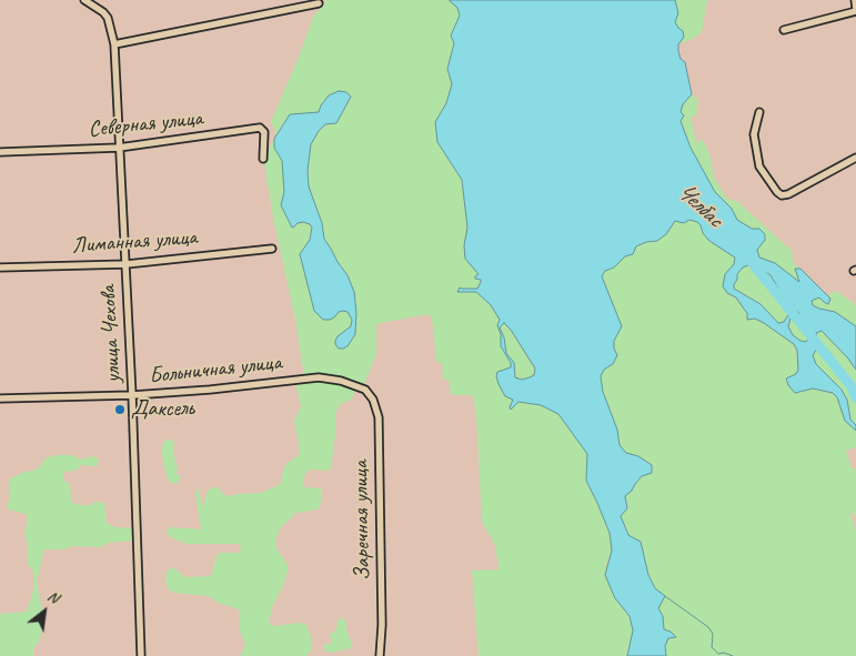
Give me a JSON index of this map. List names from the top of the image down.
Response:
{
  "streets": {
    "street": [
      "Северная улица",
      "Лиманная улица",
      "улица Чехова",
      "Больничная улица",
      "Заречная улица"
    ]
  },
  "crossings": [
    ["Северная улица", "улица Чехова"],
    ["Лиманная улица", "улица Чехова"],
    ["улица Чехова", "Больничная улица"],
    ["Больничная улица", "Заречная улица"]
  ],
  "water": ["Челбас"],
  "places": ["Даксель"],
  "north": "top right"
}
